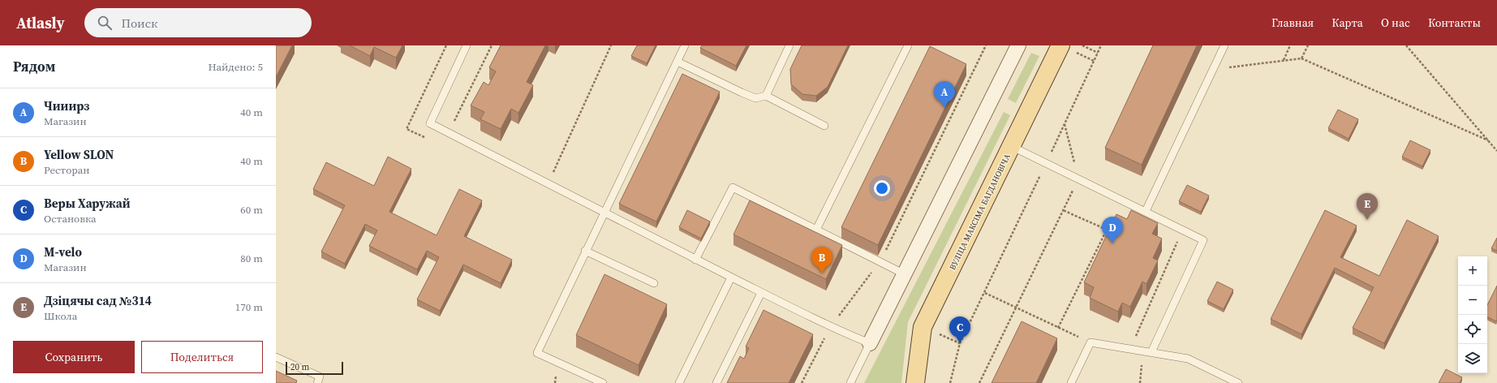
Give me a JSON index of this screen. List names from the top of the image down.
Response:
{
  "streets": {
    "main road": ["ВУЛІЦА МАКСІМА БАГДАНОВІЧА"]
  },
  "scale_bar": "20 m",
  "page": {
    "header": "Atlasly",
    "search": "Поиск",
    "nav": [
      "Главная",
      "Карта",
      "О нас",
      "Контакты"
    ],
    "heading": ["Рядом", "Найдено: 5"],
    "pins": [
      "A",
      "E",
      "D",
      "B",
      "C"
    ],
    "list": [
      {
        "mark": "A",
        "name": "Чииирз",
        "note": "Магазин",
        "value": "40 m"
      },
      {
        "mark": "B",
        "name": "Yellow SLON",
        "note": "Ресторан",
        "value": "40 m"
      },
      {
        "mark": "C",
        "name": "Веры Харужай",
        "note": "Остановка",
        "value": "60 m"
      },
      {
        "mark": "D",
        "name": "M-velo",
        "note": "Магазин",
        "value": "80 m"
      },
      {
        "mark": "E",
        "name": "Дзіцячы сад №314",
        "note": "Школа",
        "value": "170 m"
      }
    ],
    "map_buttons": ["+", "−"],
    "buttons": ["Сохранить", "Поделиться"],
    "scale": "20 m"
  }
}
